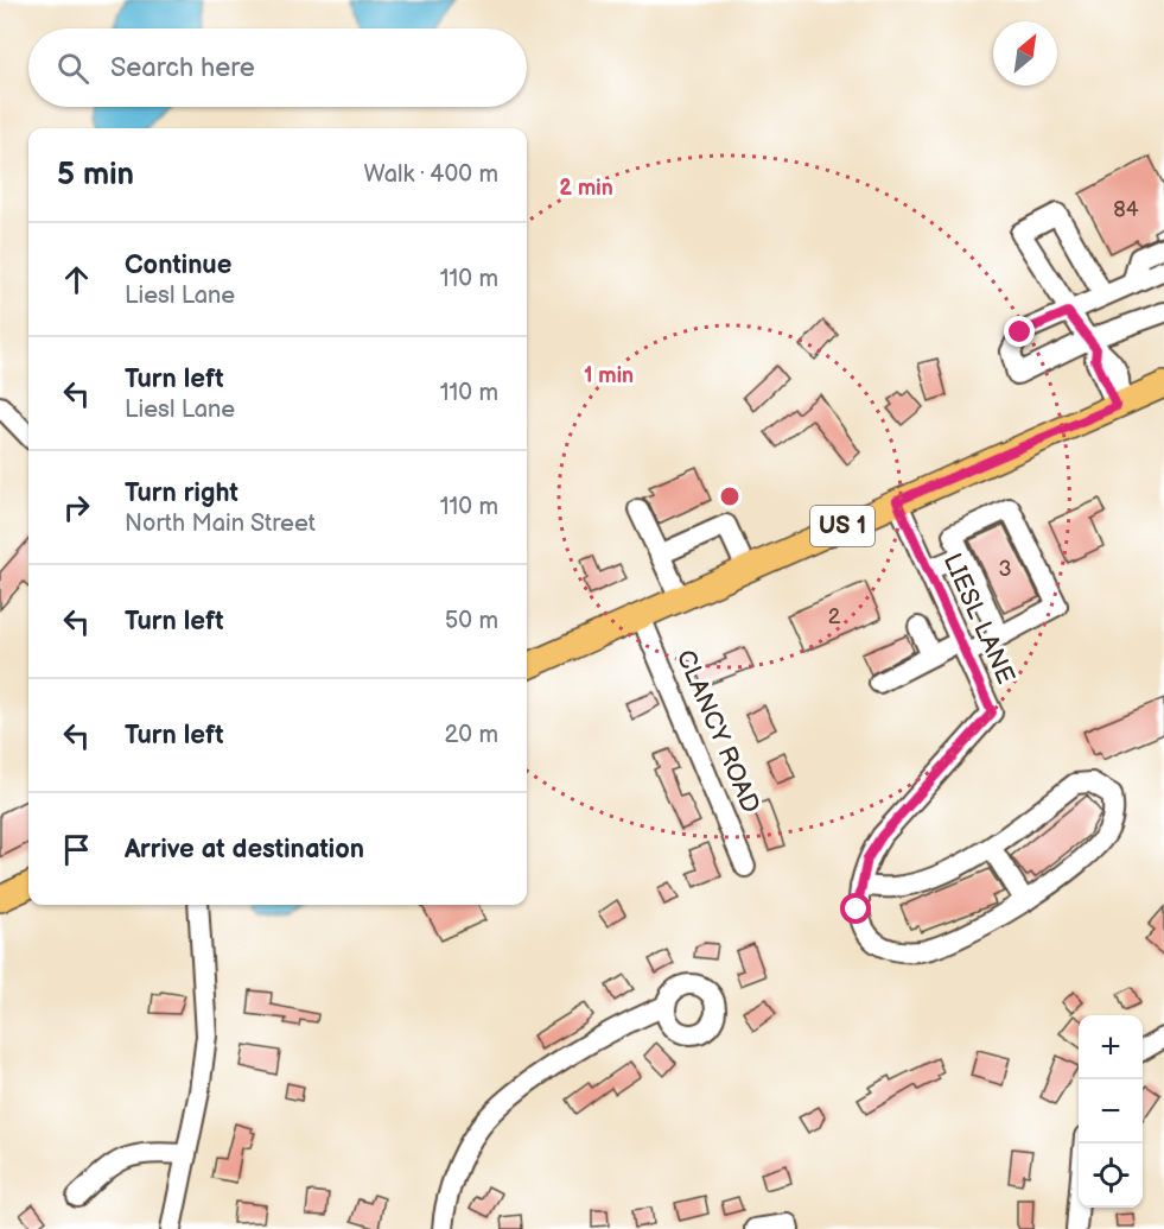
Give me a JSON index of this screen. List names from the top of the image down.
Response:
{
  "streets": {
    "main road": ["US 1"],
    "street": ["LIESL LANE", "CLANCY ROAD"]
  },
  "crossings": [
    ["US 1", "LIESL LANE"],
    ["US 1", "CLANCY ROAD"]
  ],
  "house_numbers": ["84", "3", "2"],
  "north": "top right",
  "page": {
    "search": "Search here",
    "heading": ["5 min", "Walk · 400 m"],
    "list": [
      ["Continue", "Liesl Lane", "110 m"],
      ["Turn left", "Liesl Lane", "110 m"],
      ["Turn right", "North Main Street", "110 m"],
      ["Turn left", "50 m"],
      ["Turn left", "20 m"],
      "Arrive at destination"
    ],
    "map_buttons": ["+", "−"]
  },
  "rings": ["2 min", "1 min"]
}
